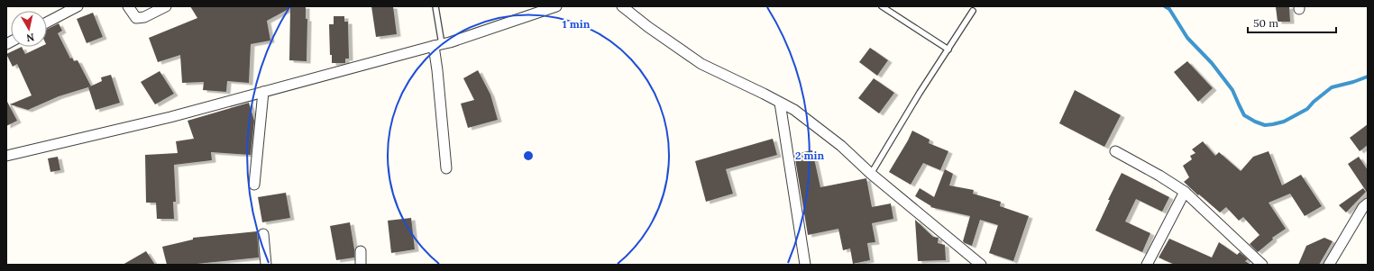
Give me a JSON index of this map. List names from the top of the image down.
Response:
{
  "scale_bar": "50 m",
  "north": "bottom",
  "rings": ["1 min", "2 min"]
}
